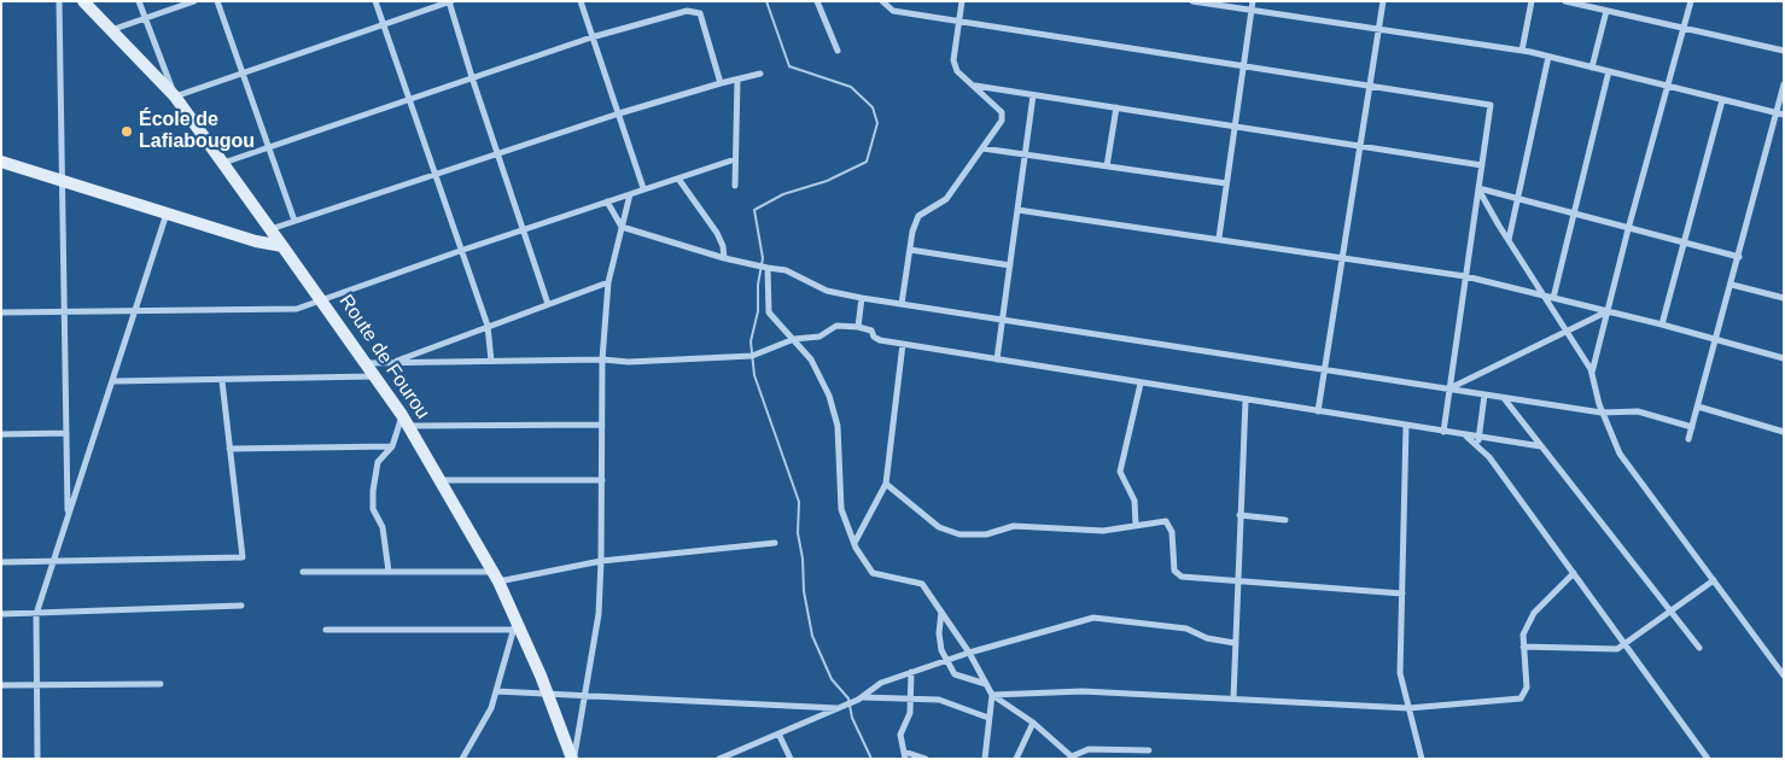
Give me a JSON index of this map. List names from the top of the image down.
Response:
{
  "streets": {
    "main road": ["Route de Fourou"]
  },
  "places": ["École de Lafiabougou"]
}
